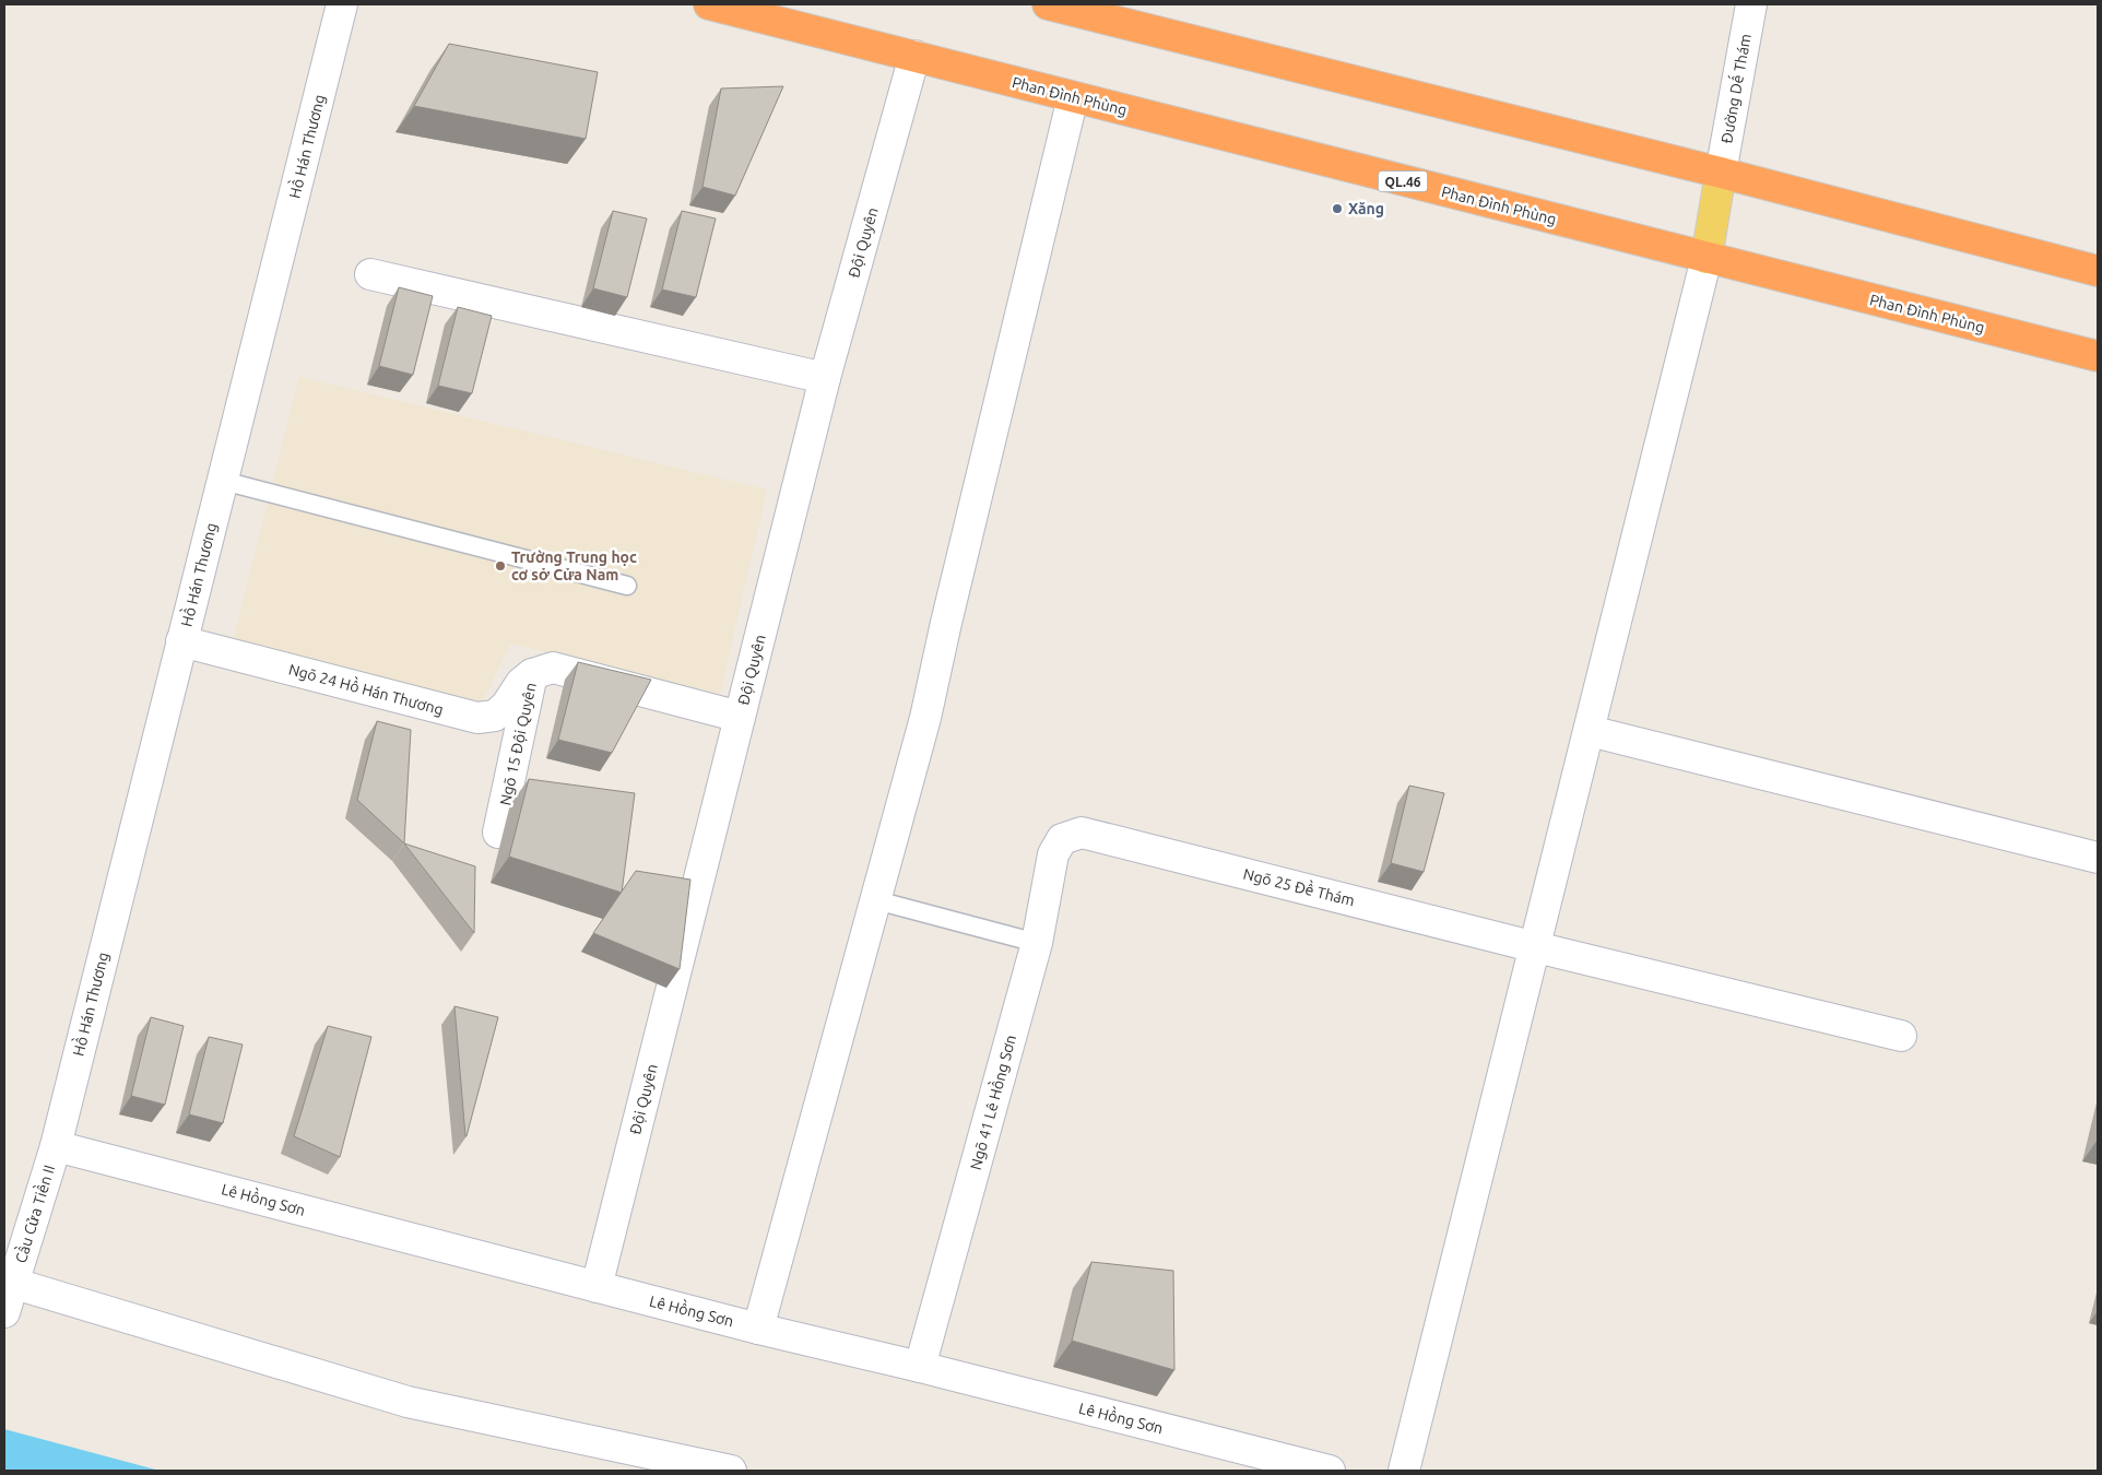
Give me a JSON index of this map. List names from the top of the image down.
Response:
{
  "streets": {
    "highway": ["Phan Đình Phùng", "QL.46"],
    "street": [
      "Đường Dế Thám",
      "Hồ Hán Thương",
      "Đội Quyên",
      "Ngõ 24 Hồ Hán Thương",
      "Ngõ 15 Đội Quyên",
      "Ngõ 25 Đề Thám",
      "Ngõ 41 Lê Hồng Sơn",
      "Lê Hồng Sơn",
      "Cầu Cửa Tiền II"
    ]
  },
  "crossings": [
    ["Phan Đình Phùng", "Đội Quyên"],
    ["Hồ Hán Thương", "Ngõ 24 Hồ Hán Thương"],
    ["Hồ Hán Thương", "Lê Hồng Sơn"],
    ["Hồ Hán Thương", "Cầu Cửa Tiền II"],
    ["Đội Quyên", "Ngõ 15 Đội Quyên"],
    ["Đội Quyên", "Lê Hồng Sơn"],
    ["Ngõ 24 Hồ Hán Thương", "Ngõ 15 Đội Quyên"],
    ["Ngõ 25 Đề Thám", "Ngõ 41 Lê Hồng Sơn"],
    ["Ngõ 41 Lê Hồng Sơn", "Lê Hồng Sơn"],
    ["Lê Hồng Sơn", "Cầu Cửa Tiền II"]
  ],
  "places": ["Xăng", "Trường Trung học cơ sở Cửa Nam"]
}
